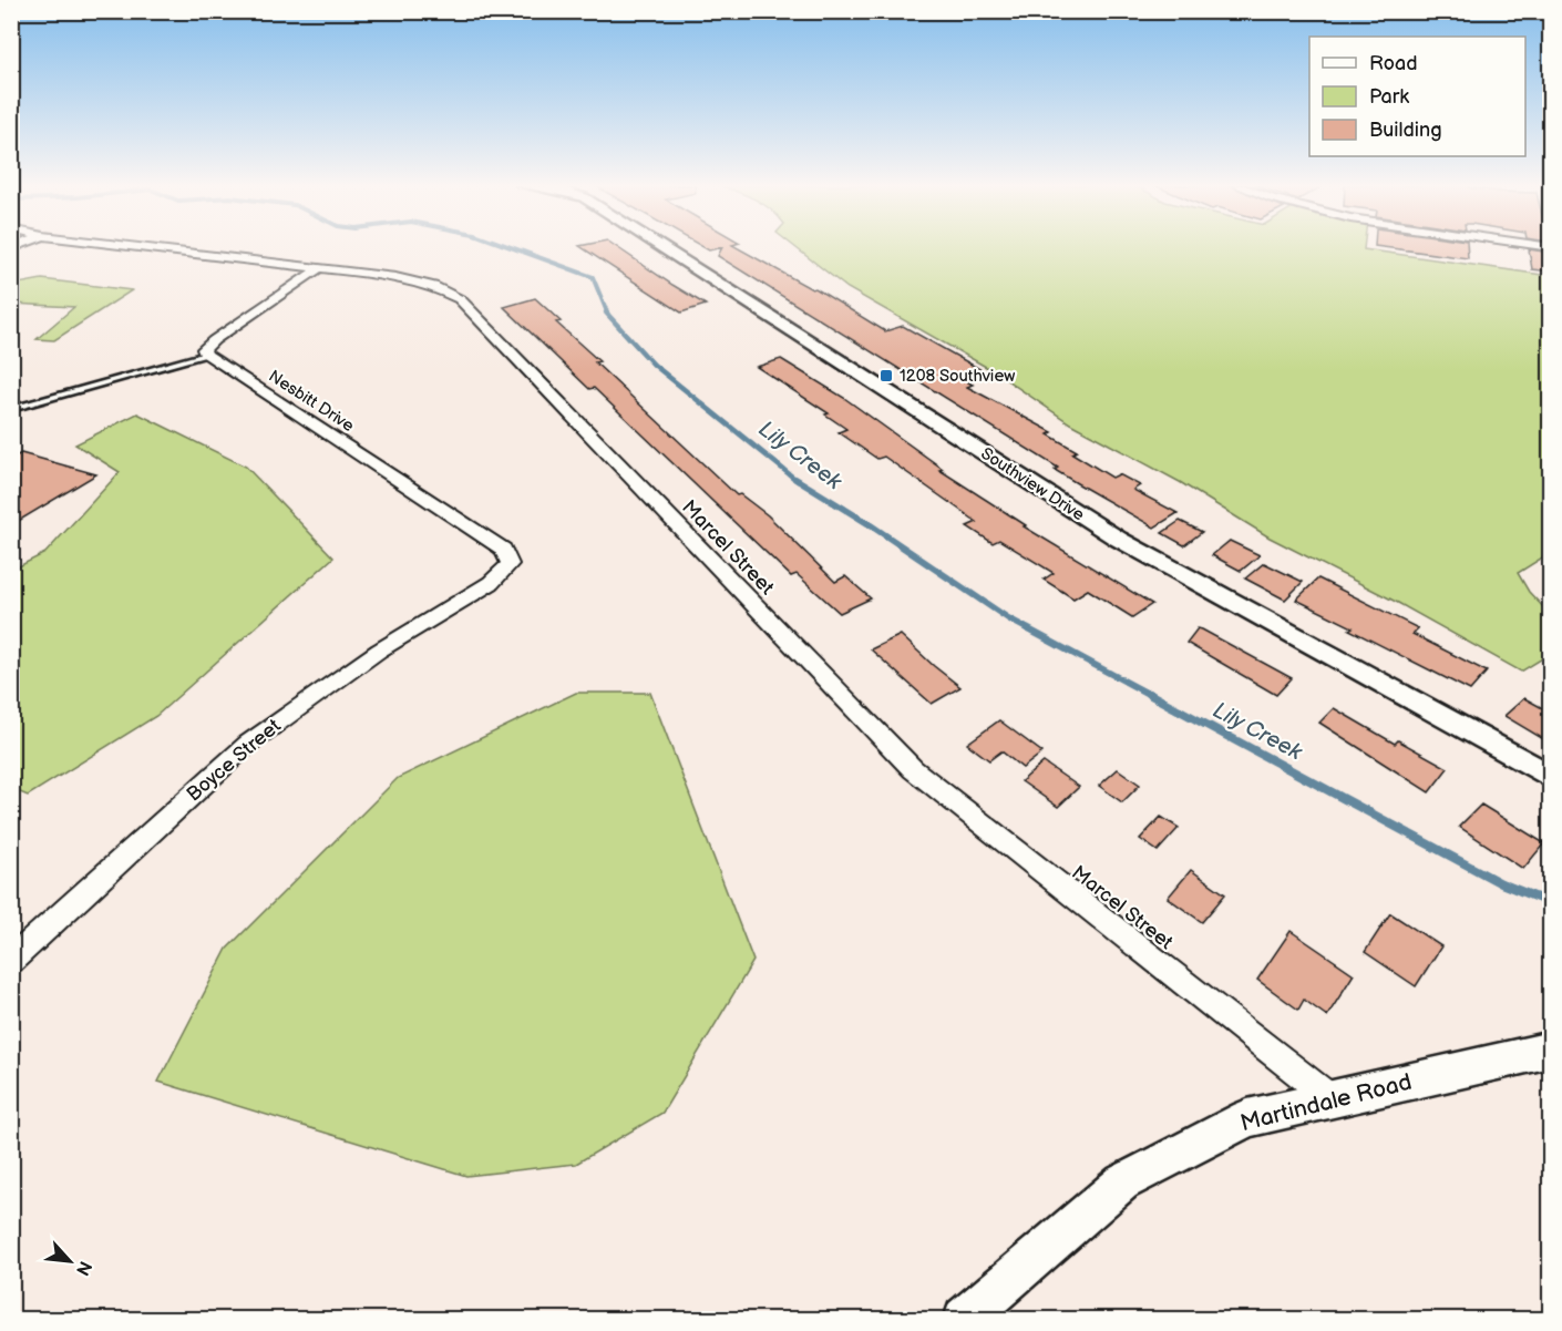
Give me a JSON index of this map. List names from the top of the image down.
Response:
{
  "streets": {
    "street": [
      "Nesbitt Drive",
      "Southview Drive",
      "Marcel Street",
      "Boyce Street",
      "Martindale Road"
    ]
  },
  "crossings": [
    ["Nesbitt Drive", "Boyce Street"],
    ["Marcel Street", "Martindale Road"]
  ],
  "water": ["Lily Creek"],
  "places": {
    "transit": ["1208 Southview"]
  },
  "legend": ["Road", "Park", "Building"],
  "north": "bottom right"
}
